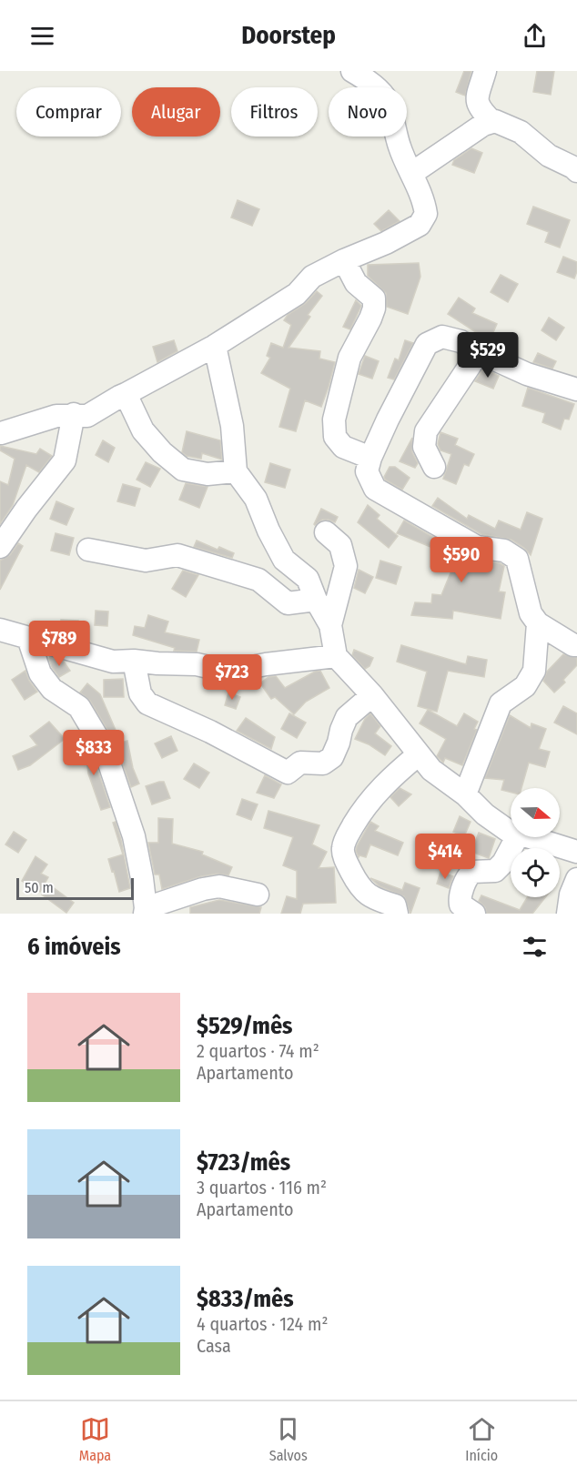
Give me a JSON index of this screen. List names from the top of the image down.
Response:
{
  "scale_bar": "50 m",
  "north": "right",
  "page": {
    "header": "Doorstep",
    "chip": [
      "Comprar",
      "Alugar",
      "Filtros",
      "Novo"
    ],
    "price": [
      "$529",
      "$590",
      "$789",
      "$723",
      "$833",
      "$414"
    ],
    "scale": "50 m",
    "heading": "6 imóveis",
    "list": [
      {
        "name": "$529/mês",
        "note": "2 quartos · 74 m² · Apartamento"
      },
      {
        "name": "$723/mês",
        "note": "3 quartos · 116 m² · Apartamento"
      },
      {
        "name": "$833/mês",
        "note": "4 quartos · 124 m² · Casa"
      }
    ],
    "tabs": ["Mapa", "Salvos", "Início"]
  }
}
